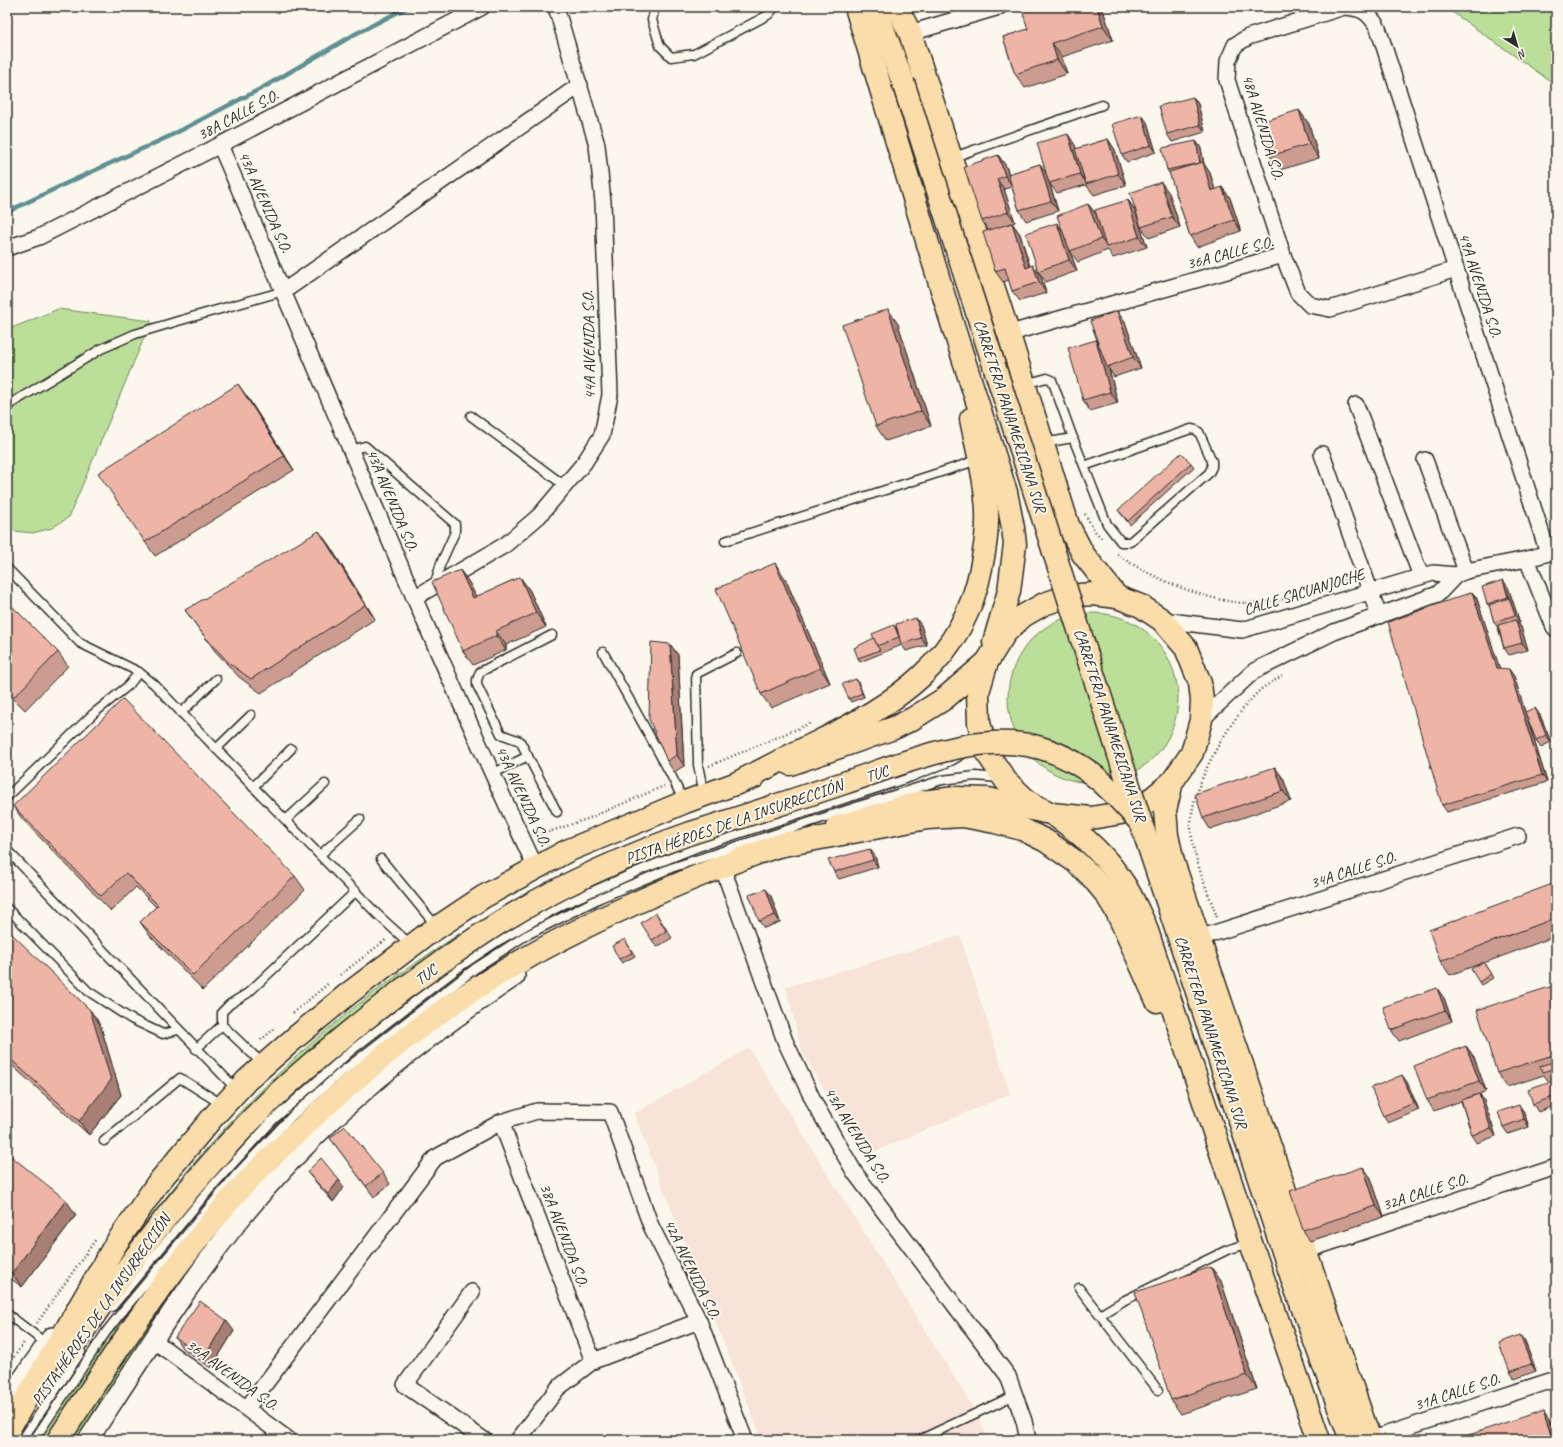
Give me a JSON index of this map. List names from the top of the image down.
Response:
{
  "streets": {
    "main road": ["CARRETERA PANAMERICANA SUR", "PISTA HÉROES DE LA INSURRECCIÓN"],
    "street": [
      "38A CALLE S.O.",
      "48A AVENIDA S.O.",
      "43A AVENIDA S.O.",
      "36A CALLE S.O.",
      "49A AVENIDA S.O.",
      "44A AVENIDA S.O.",
      "CALLE SACUANJOCHE",
      "34A CALLE S.O.",
      "32A CALLE S.O.",
      "38A AVENIDA S.O.",
      "42A AVENIDA S.O.",
      "36A AVENIDA S.O.",
      "31A CALLE S.O."
    ],
    "lane": ["TUC"]
  },
  "crossings": [
    ["38A CALLE S.O.", "43A AVENIDA S.O."],
    ["48A AVENIDA S.O.", "36A CALLE S.O."],
    ["48A AVENIDA S.O.", "49A AVENIDA S.O."],
    ["43A AVENIDA S.O.", "44A AVENIDA S.O."],
    ["43A AVENIDA S.O.", "PISTA HÉROES DE LA INSURRECCIÓN"],
    ["36A CALLE S.O.", "49A AVENIDA S.O."],
    ["36A CALLE S.O.", "CARRETERA PANAMERICANA SUR"],
    ["49A AVENIDA S.O.", "CALLE SACUANJOCHE"],
    ["CARRETERA PANAMERICANA SUR", "TUC"],
    ["CARRETERA PANAMERICANA SUR", "PISTA HÉROES DE LA INSURRECCIÓN"],
    ["CARRETERA PANAMERICANA SUR", "34A CALLE S.O."],
    ["CARRETERA PANAMERICANA SUR", "32A CALLE S.O."],
    ["CARRETERA PANAMERICANA SUR", "31A CALLE S.O."],
    ["38A AVENIDA S.O.", "42A AVENIDA S.O."]
  ],
  "north": "bottom right"
}
